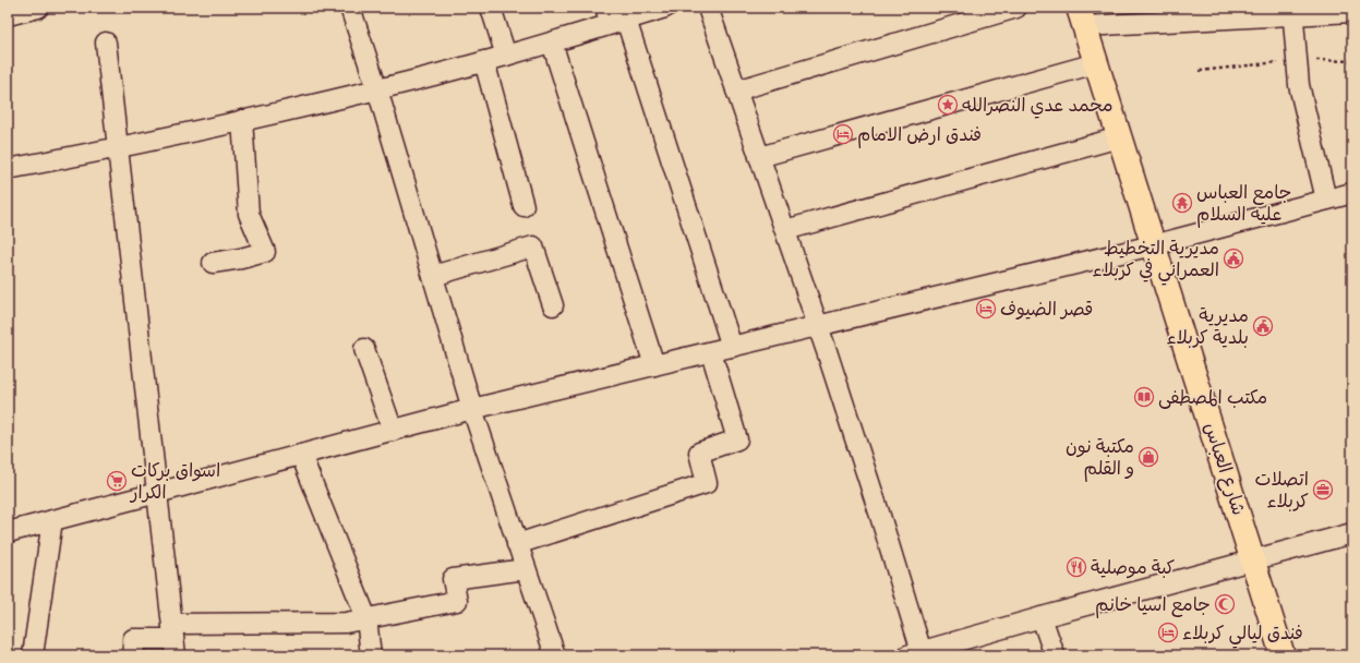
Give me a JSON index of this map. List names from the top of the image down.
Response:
{
  "streets": {
    "main road": ["شارع العباس"]
  },
  "places": {
    "place": ["محمد عدي النصرالله"],
    "hotel": ["فندق ارض الامام", "قصر الضيوف", "فندق ليالي كربلاء"],
    "temple": ["جامع العباس عليه السلام"],
    "public building": ["مديرية التخطيط العمراني في كربلاء", "مديرية بلدية كربلاء"],
    "library": ["مكتب المصطفى"],
    "shop": ["مكتبة نون و القلم"],
    "supermarket": ["اسواق بركات الكرار"],
    "office": ["اتصلات كربلاء"],
    "restaurant": ["كبة موصلية"],
    "mosque": ["جامع اسيا خانم"]
  }
}
